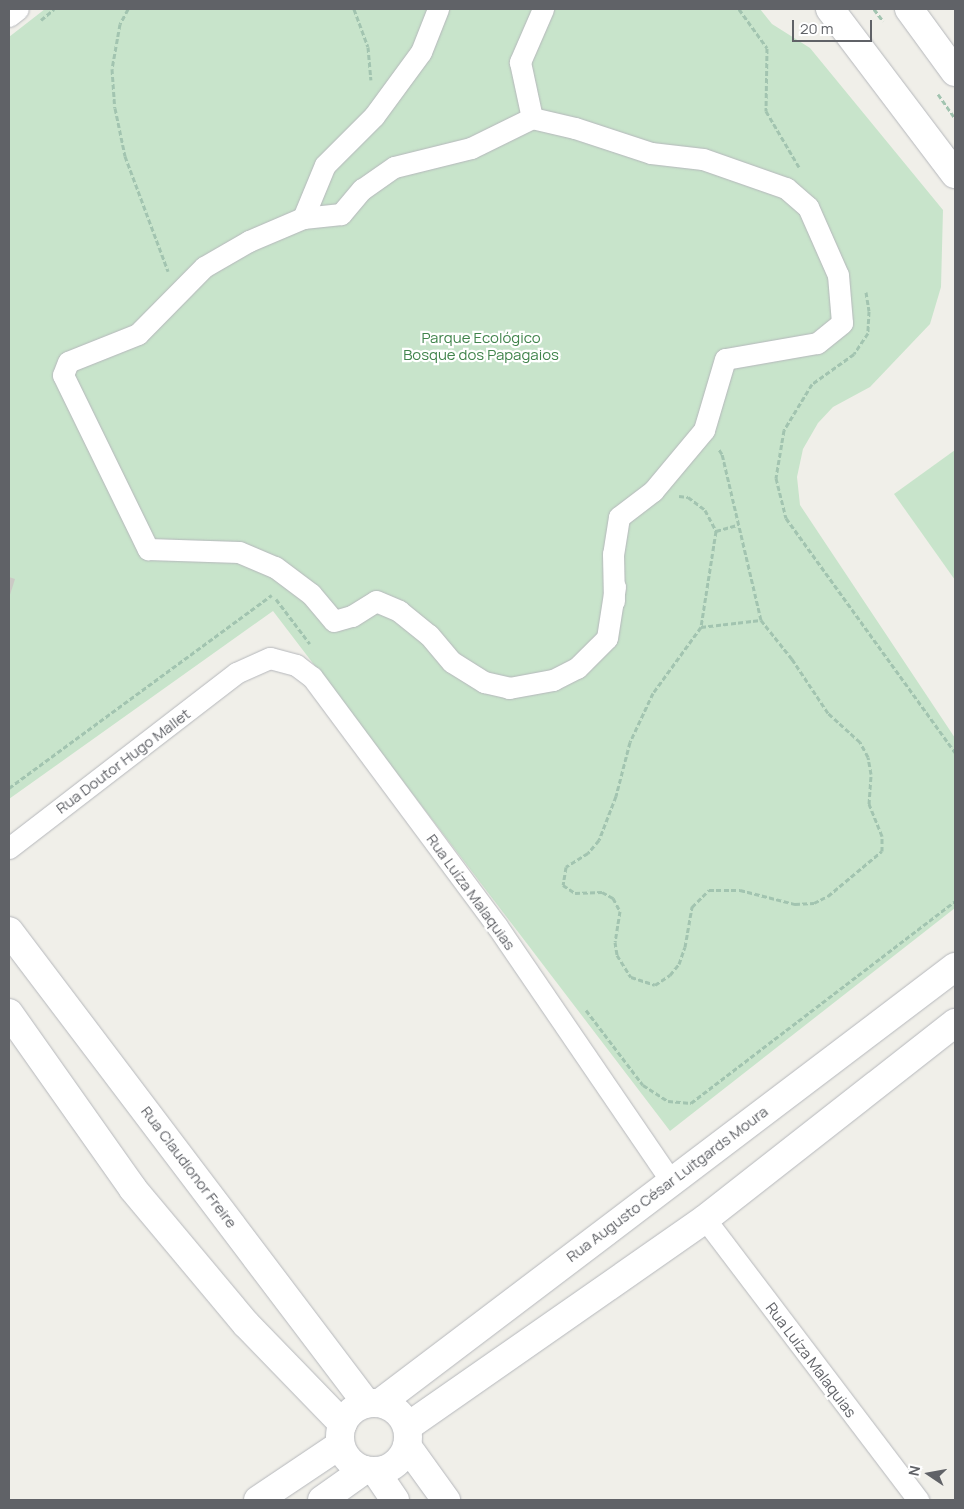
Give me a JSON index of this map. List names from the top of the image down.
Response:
{
  "streets": {
    "street": [
      "Rua Doutor Hugo Mallet",
      "Rua Luíza Malaquias",
      "Rua Claudionor Freire",
      "Rua Augusto César Luitgards Moura"
    ]
  },
  "crossings": [
    ["Rua Doutor Hugo Mallet", "Rua Luíza Malaquias"],
    ["Rua Luíza Malaquias", "Rua Augusto César Luitgards Moura"],
    ["Rua Claudionor Freire", "Rua Augusto César Luitgards Moura"]
  ],
  "parks": ["Parque Ecológico Bosque dos Papagaios"],
  "scale_bar": "20 m",
  "north": "left"
}
